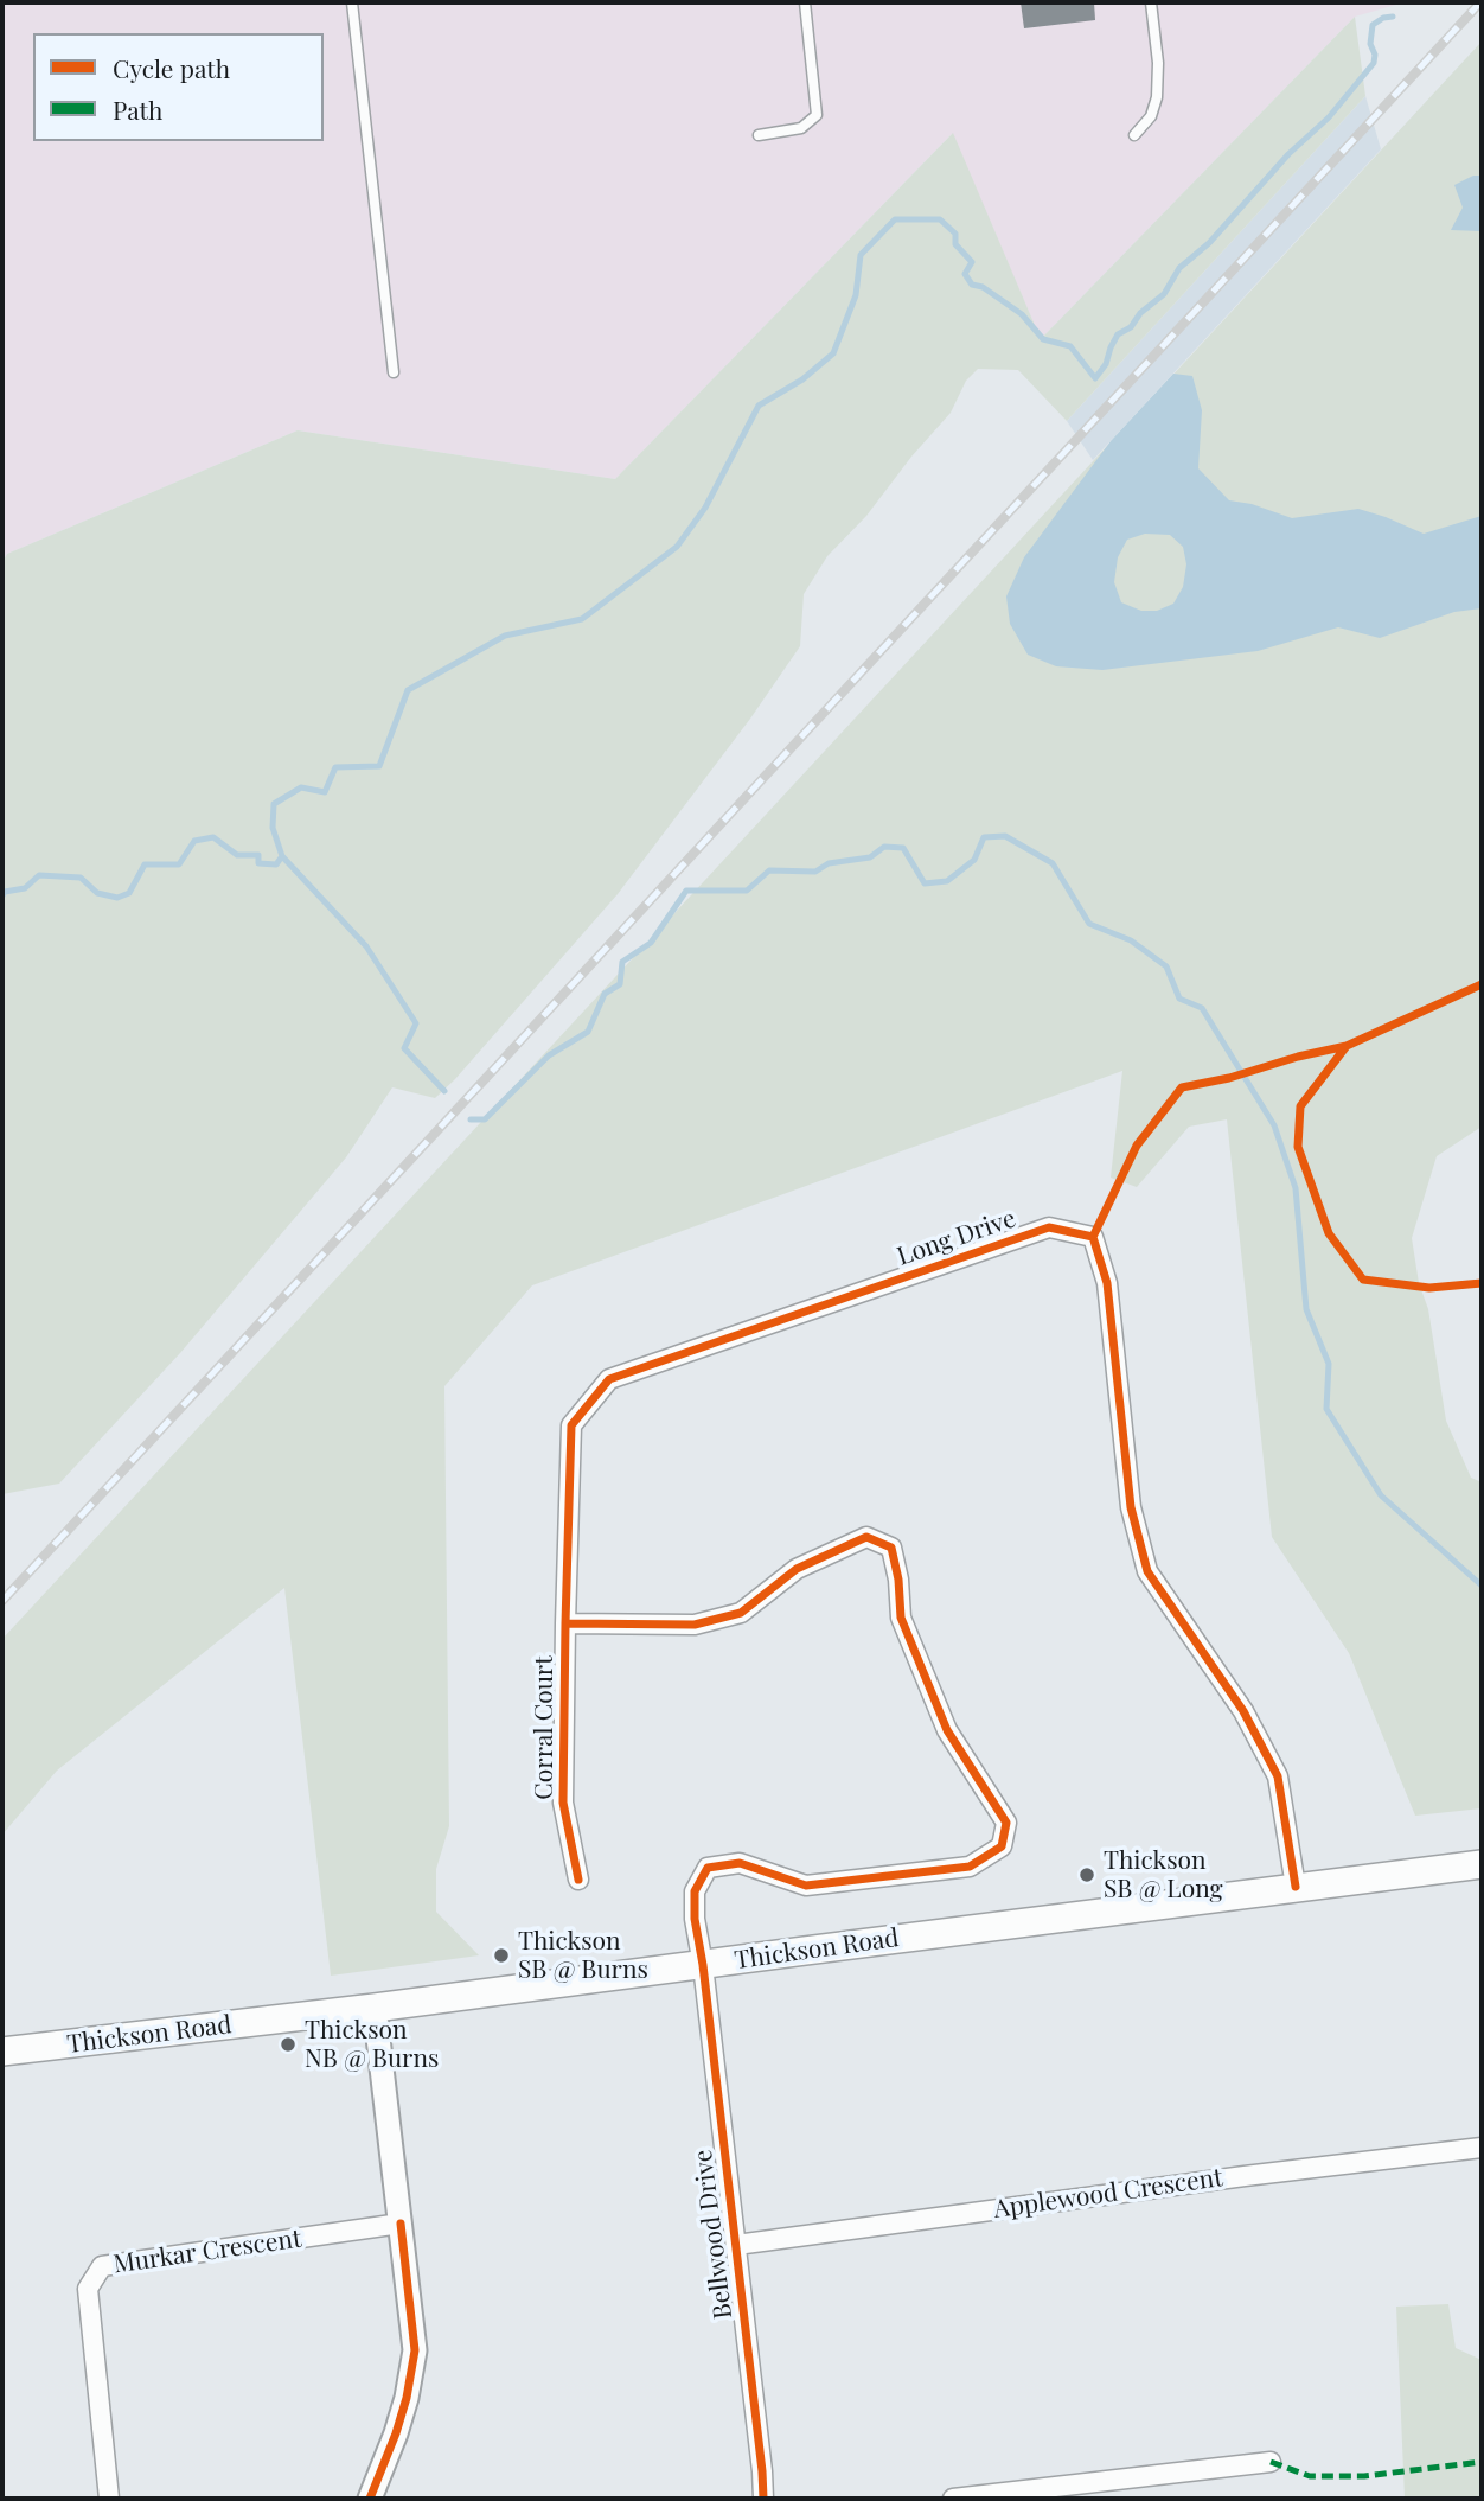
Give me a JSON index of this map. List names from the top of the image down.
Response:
{
  "streets": {
    "main road": ["Thickson Road"],
    "street": [
      "Long Drive",
      "Corral Court",
      "Applewood Crescent",
      "Bellwood Drive",
      "Murkar Crescent"
    ]
  },
  "crossings": [
    ["Long Drive", "Corral Court"],
    ["Long Drive", "Thickson Road"],
    ["Long Drive", "Bellwood Drive"],
    ["Corral Court", "Bellwood Drive"],
    ["Thickson Road", "Bellwood Drive"],
    ["Applewood Crescent", "Bellwood Drive"]
  ],
  "places": ["Thickson SB @ Long", "Thickson SB @ Burns", "Thickson NB @ Burns"],
  "legend": ["Cycle path", "Path"]
}
